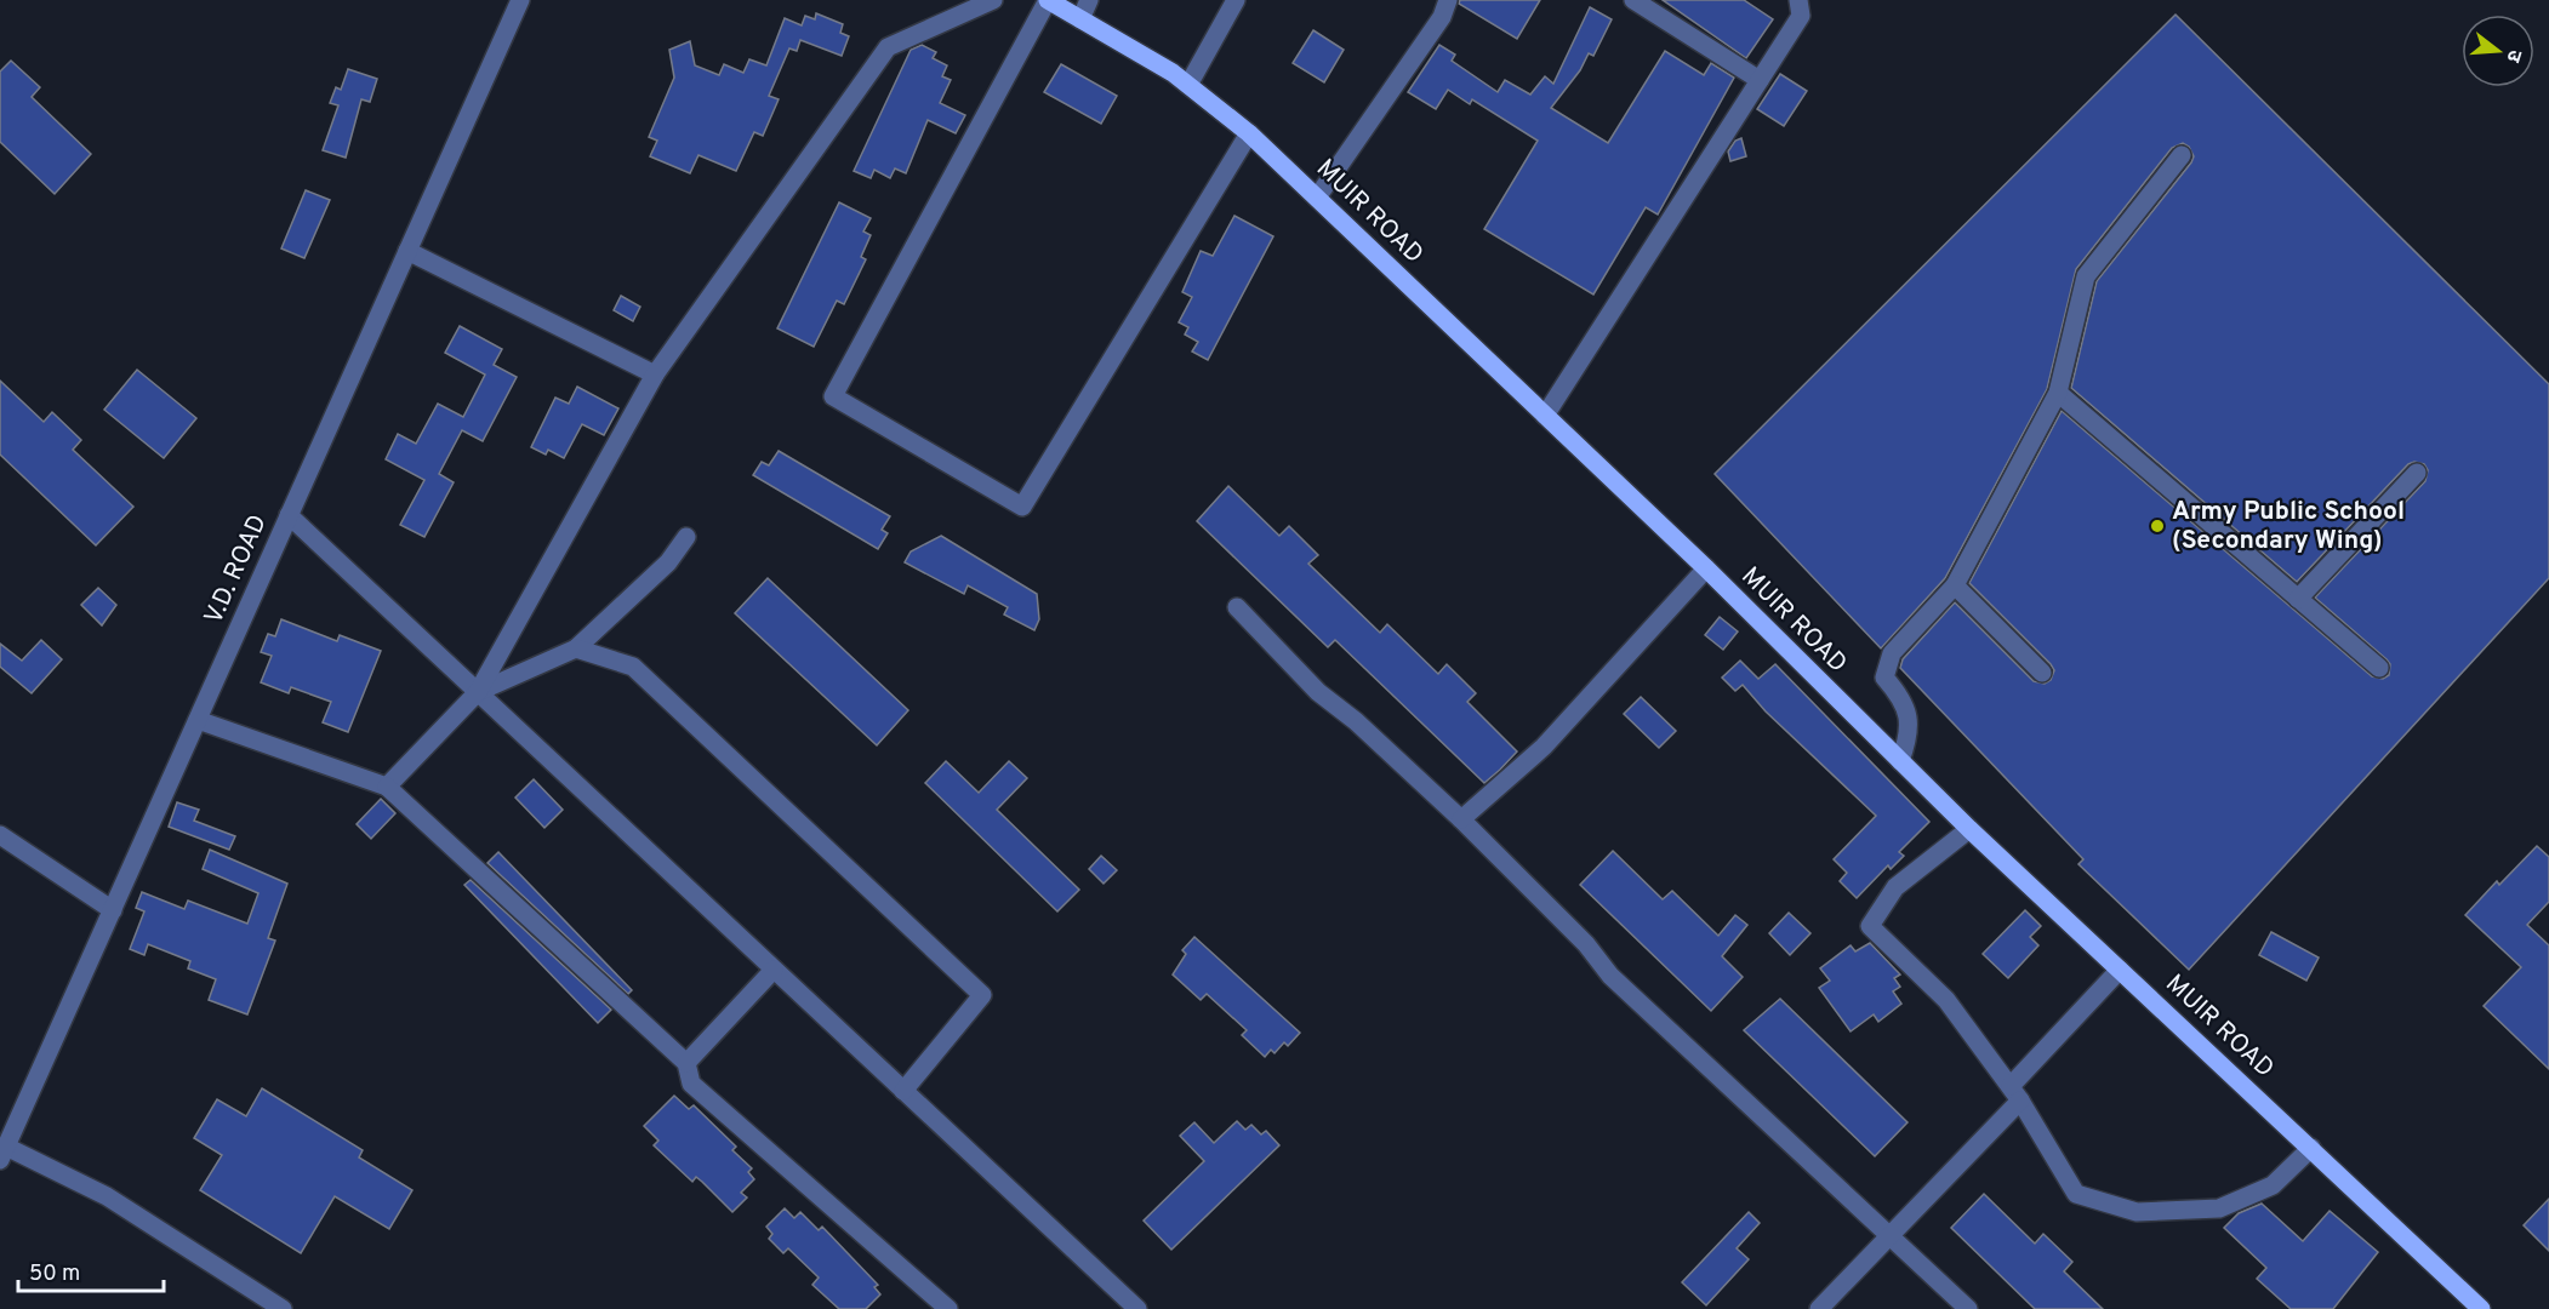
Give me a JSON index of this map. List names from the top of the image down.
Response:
{
  "streets": {
    "main road": ["MUIR ROAD"],
    "street": ["V.D. ROAD"]
  },
  "places": ["Army Public School (Secondary Wing)"],
  "scale_bar": "50 m",
  "north": "right"
}
